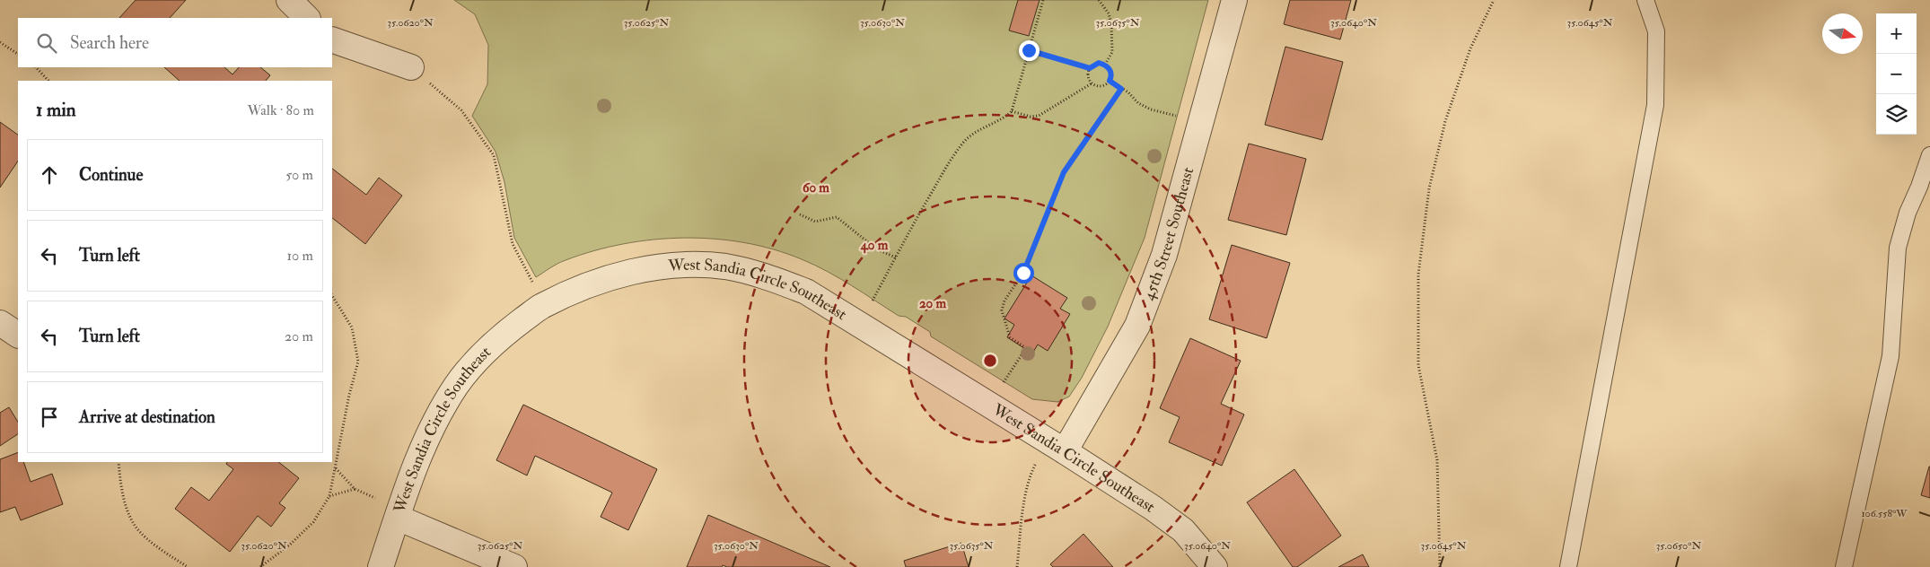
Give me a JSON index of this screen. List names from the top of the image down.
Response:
{
  "streets": {
    "street": ["45th Street Southeast", "West Sandia Circle Southeast"]
  },
  "crossings": [
    ["45th Street Southeast", "West Sandia Circle Southeast"]
  ],
  "north": "right",
  "page": {
    "map_buttons": ["+", "−"],
    "search": "Search here",
    "heading": ["1 min", "Walk · 80 m"],
    "list": [
      ["Continue", "50 m"],
      ["Turn left", "10 m"],
      ["Turn left", "20 m"],
      "Arrive at destination"
    ]
  },
  "coordinates": [
    "35.0620°N",
    "35.0625°N",
    "35.0630°N",
    "35.0635°N",
    "35.0640°N",
    "35.0645°N",
    "106.558°W",
    "35.0650°N"
  ],
  "rings": ["60 m", "40 m", "20 m"]
}
